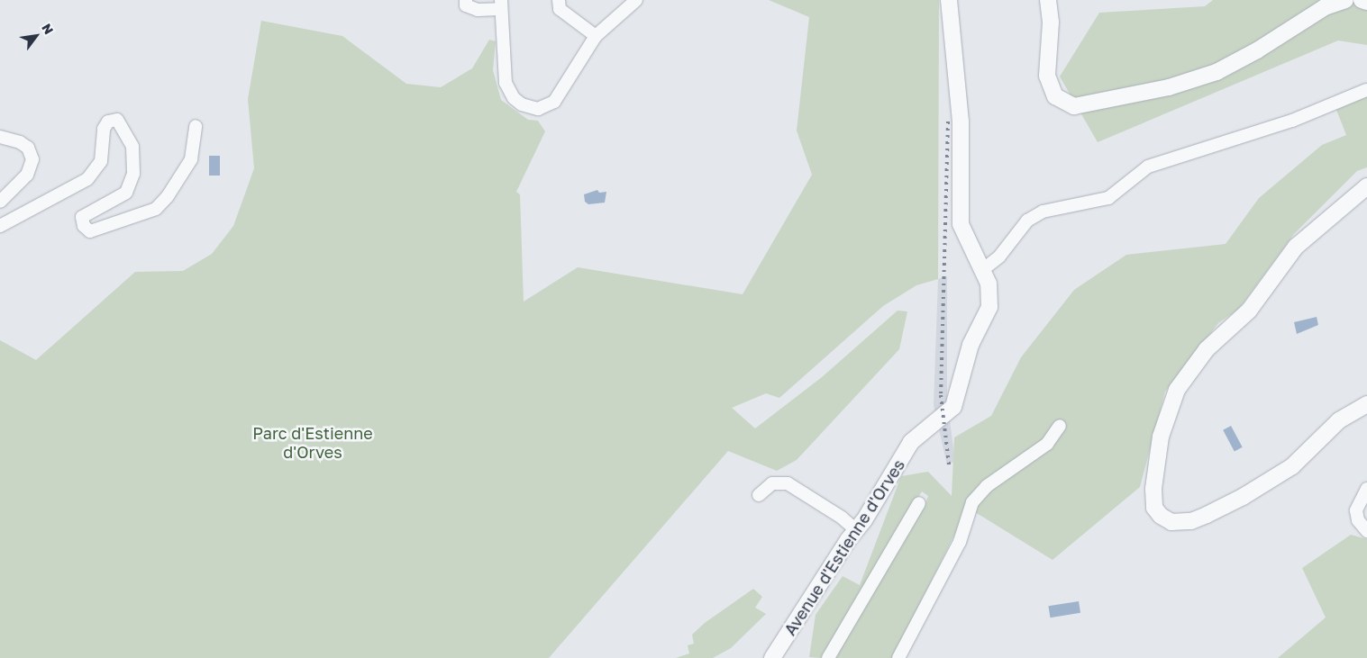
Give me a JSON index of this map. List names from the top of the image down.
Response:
{
  "streets": {
    "street": ["Avenue d'Estienne d'Orves"]
  },
  "parks": ["Parc d'Estienne d'Orves"],
  "north": "top right"
}
